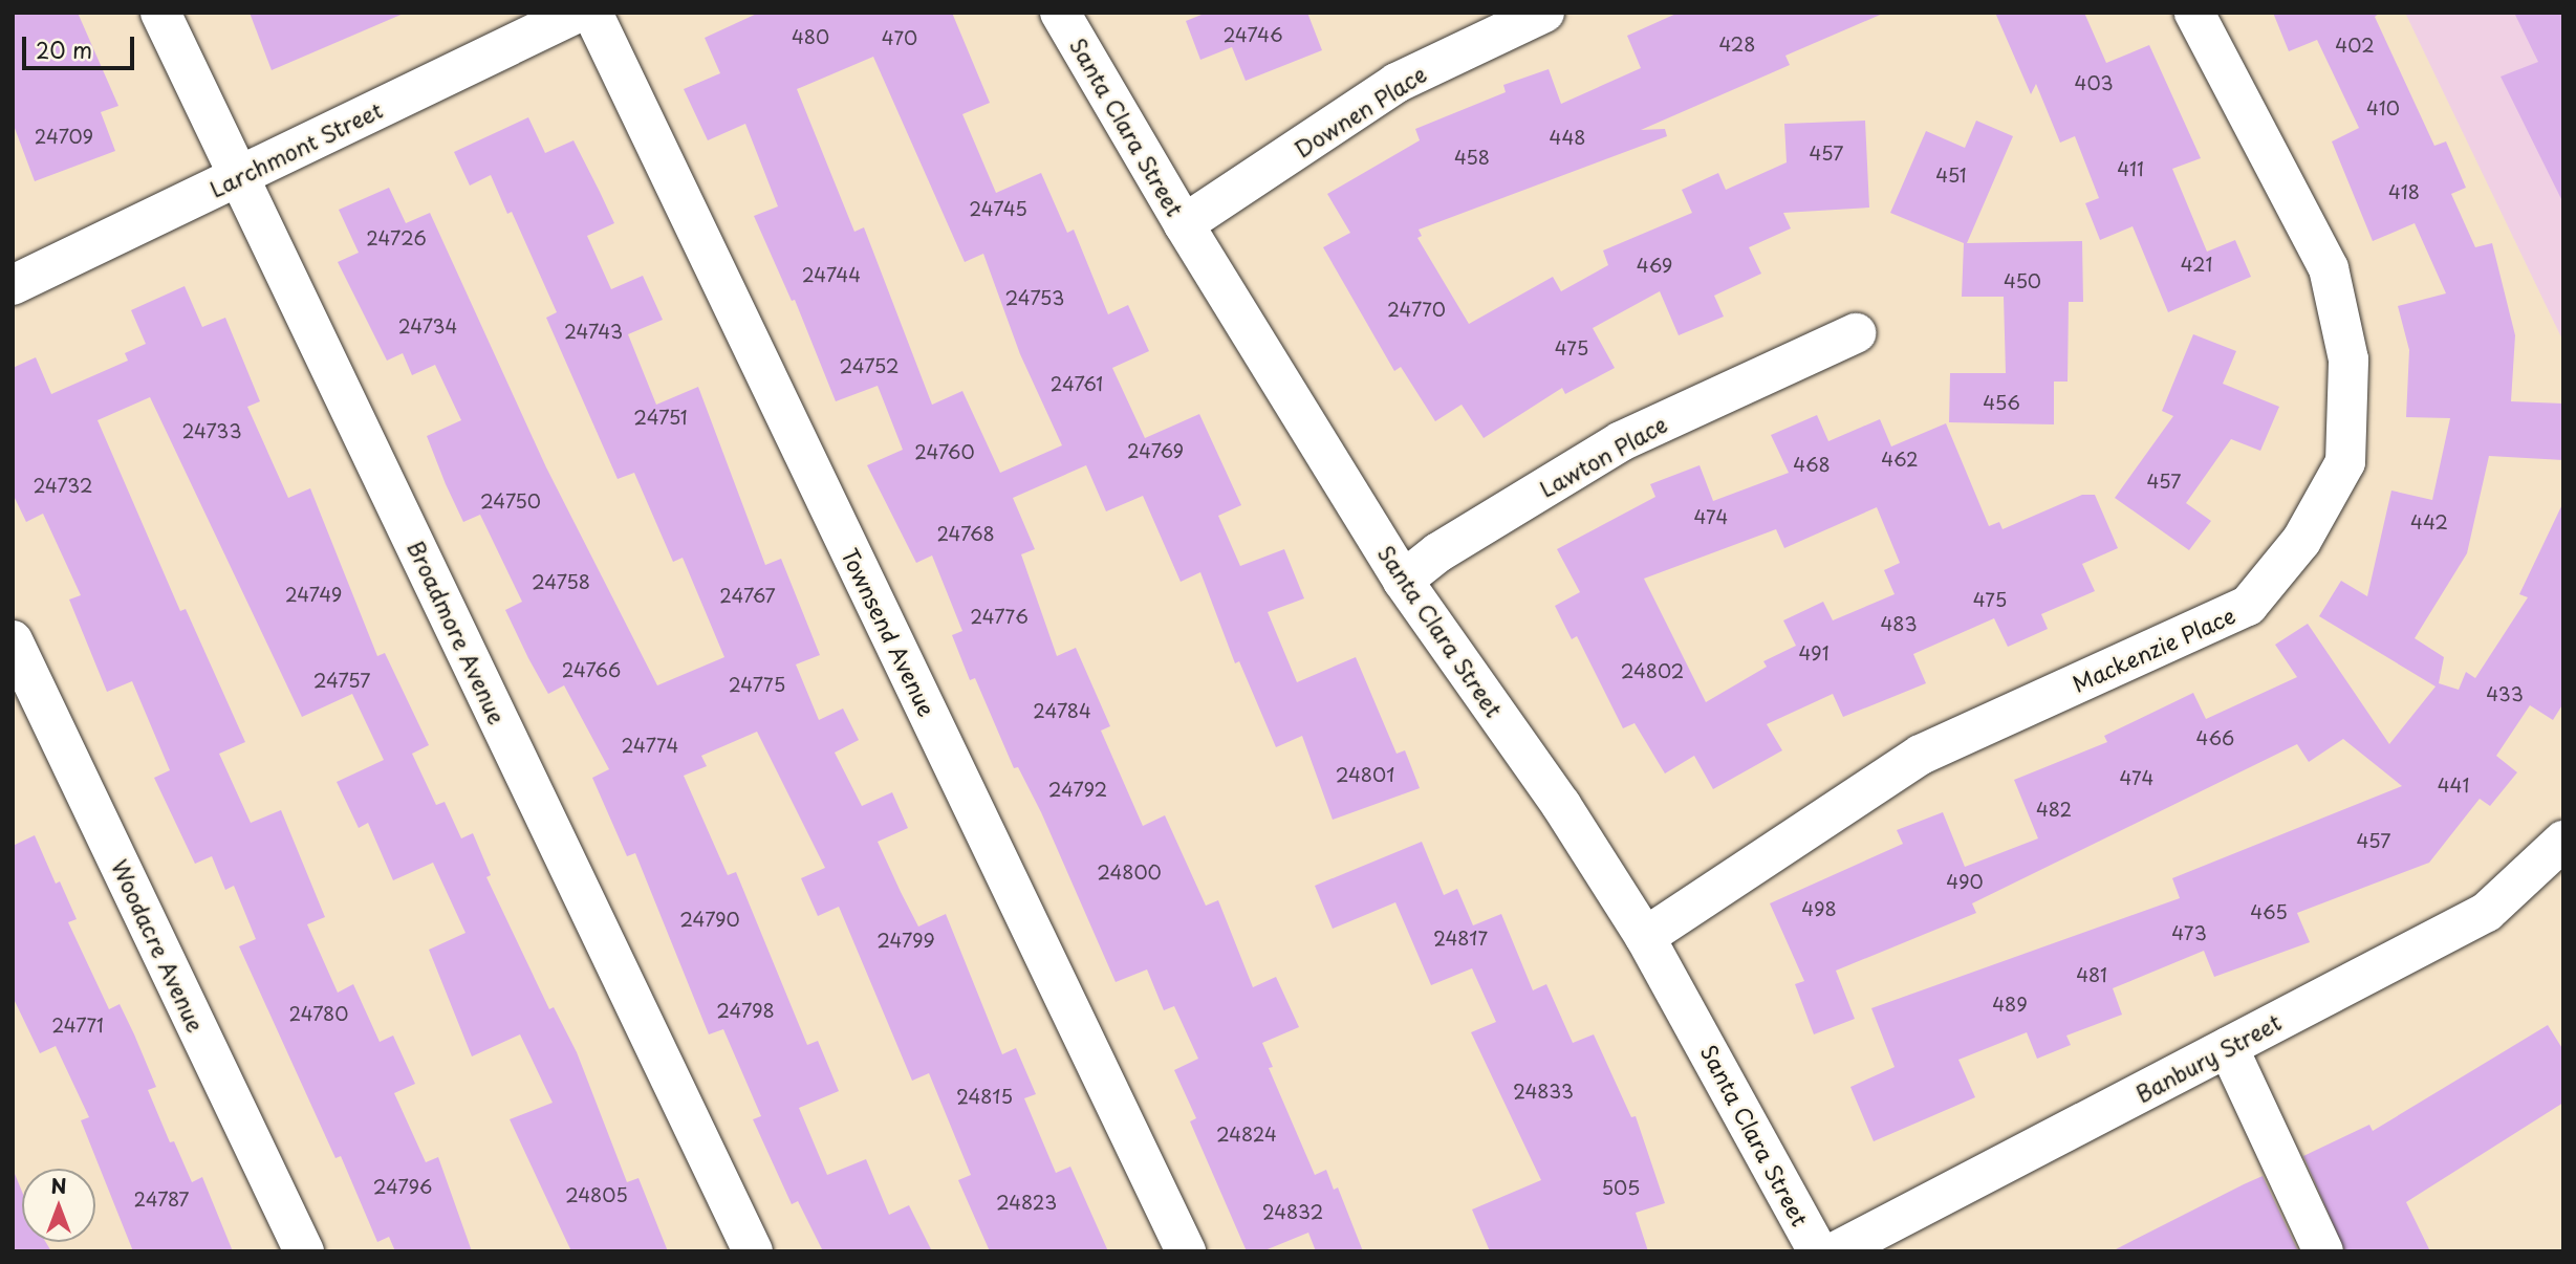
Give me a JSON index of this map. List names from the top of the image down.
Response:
{
  "streets": {
    "street": [
      "Downen Place",
      "Santa Clara Street",
      "Larchmont Street",
      "Lawton Place",
      "Broadmore Avenue",
      "Townsend Avenue",
      "Mackenzie Place",
      "Woodacre Avenue",
      "Banbury Street"
    ]
  },
  "crossings": [
    ["Downen Place", "Santa Clara Street"],
    ["Santa Clara Street", "Lawton Place"],
    ["Santa Clara Street", "Mackenzie Place"],
    ["Larchmont Street", "Broadmore Avenue"]
  ],
  "house_numbers": [
    "24746",
    "480",
    "470",
    "428",
    "402",
    "403",
    "410",
    "24709",
    "448",
    "457",
    "458",
    "411",
    "451",
    "418",
    "24745",
    "24726",
    "421",
    "469",
    "24744",
    "450",
    "24753",
    "24770",
    "24734",
    "24743",
    "475",
    "24752",
    "24761",
    "456",
    "24751",
    "24733",
    "24769",
    "24760",
    "462",
    "468",
    "457",
    "24732",
    "24750",
    "474",
    "442",
    "24768",
    "24758",
    "24749",
    "24767",
    "475",
    "24776",
    "483",
    "491",
    "24766",
    "24802",
    "24757",
    "24775",
    "433",
    "24784",
    "466",
    "24774",
    "24801",
    "474",
    "441",
    "24792",
    "482",
    "457",
    "24800",
    "490",
    "498",
    "465",
    "24790",
    "473",
    "24817",
    "24799",
    "481",
    "489",
    "24798",
    "24780",
    "24771",
    "24833",
    "24815",
    "24824",
    "24796",
    "505",
    "24805",
    "24787",
    "24823",
    "24832"
  ],
  "scale_bar": "20 m",
  "north": "top"
}
